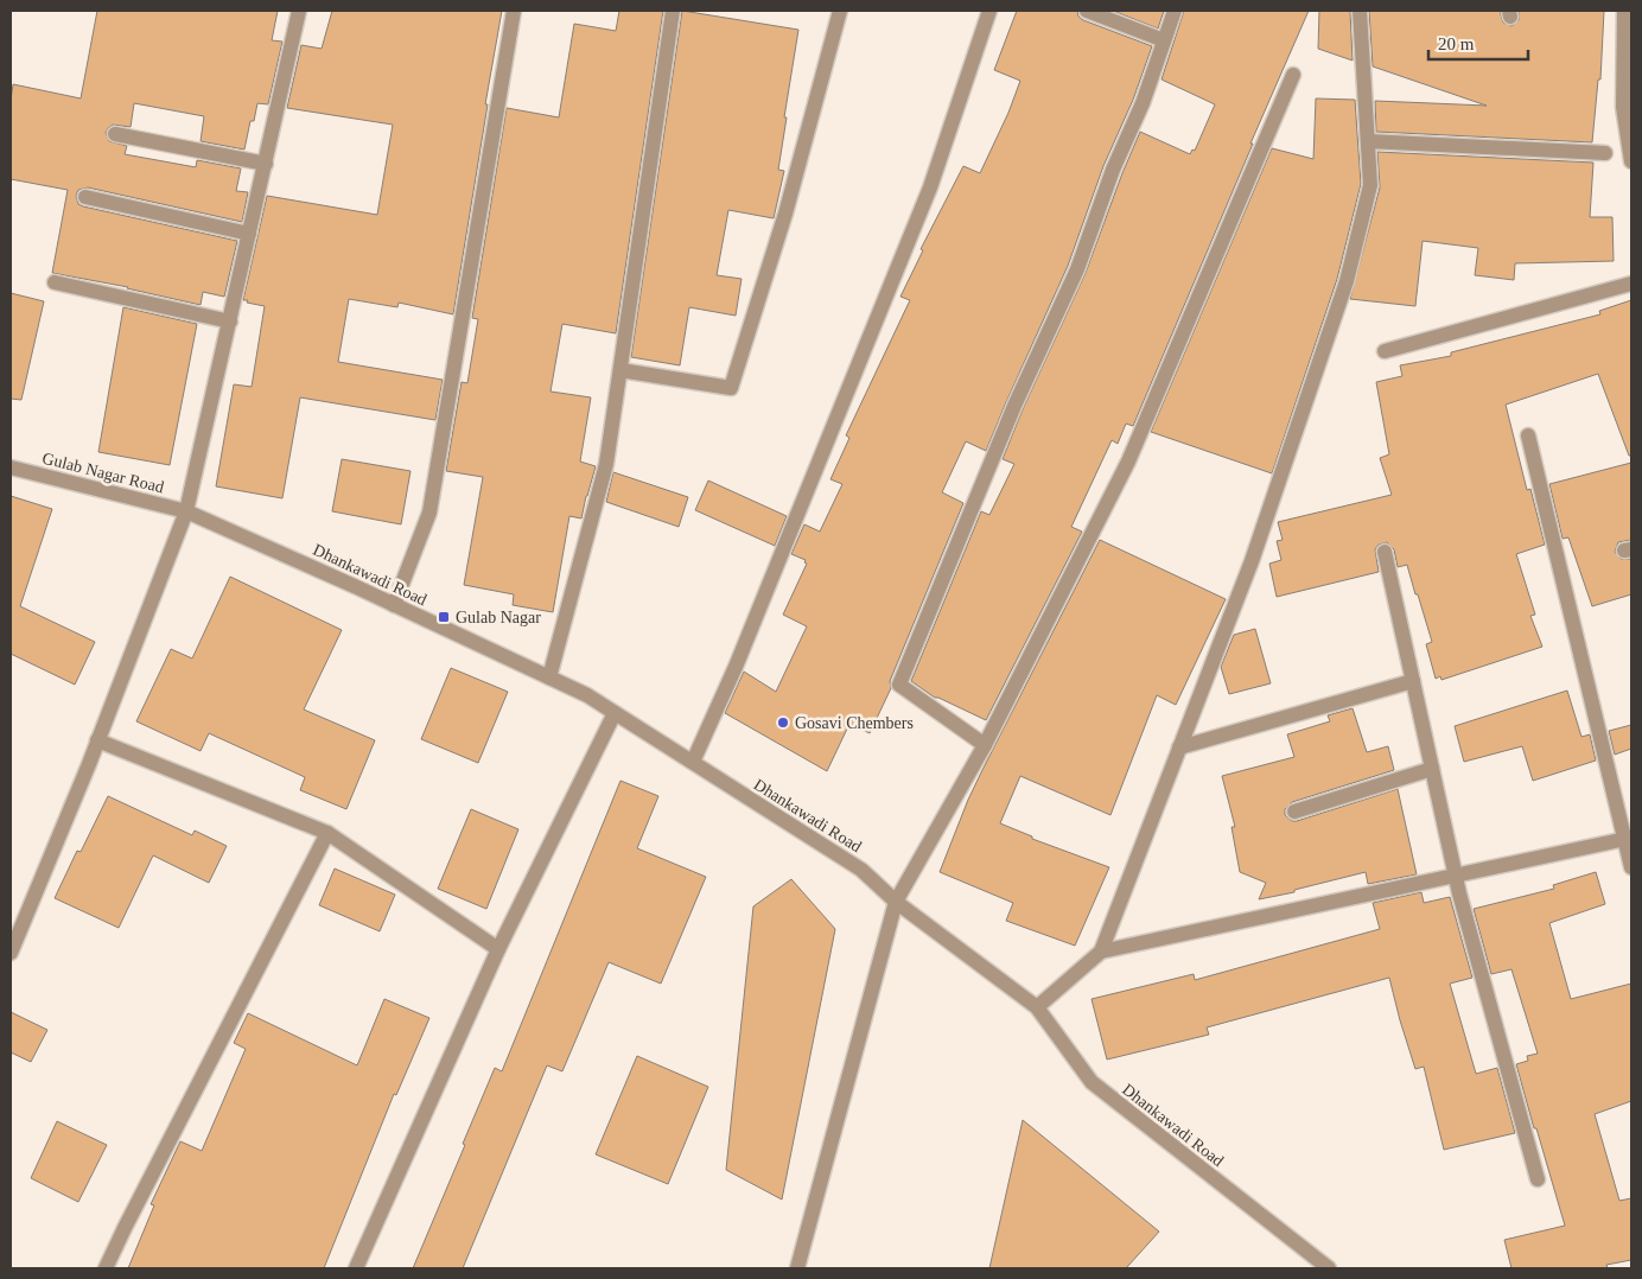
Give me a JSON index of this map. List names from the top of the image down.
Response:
{
  "streets": {
    "street": ["Gulab Nagar Road", "Dhankawadi Road"]
  },
  "crossings": [
    ["Gulab Nagar Road", "Dhankawadi Road"]
  ],
  "places": {
    "transit": ["Gulab Nagar"],
    "other": ["Gosavi Chembers"]
  },
  "scale_bar": "20 m"
}
